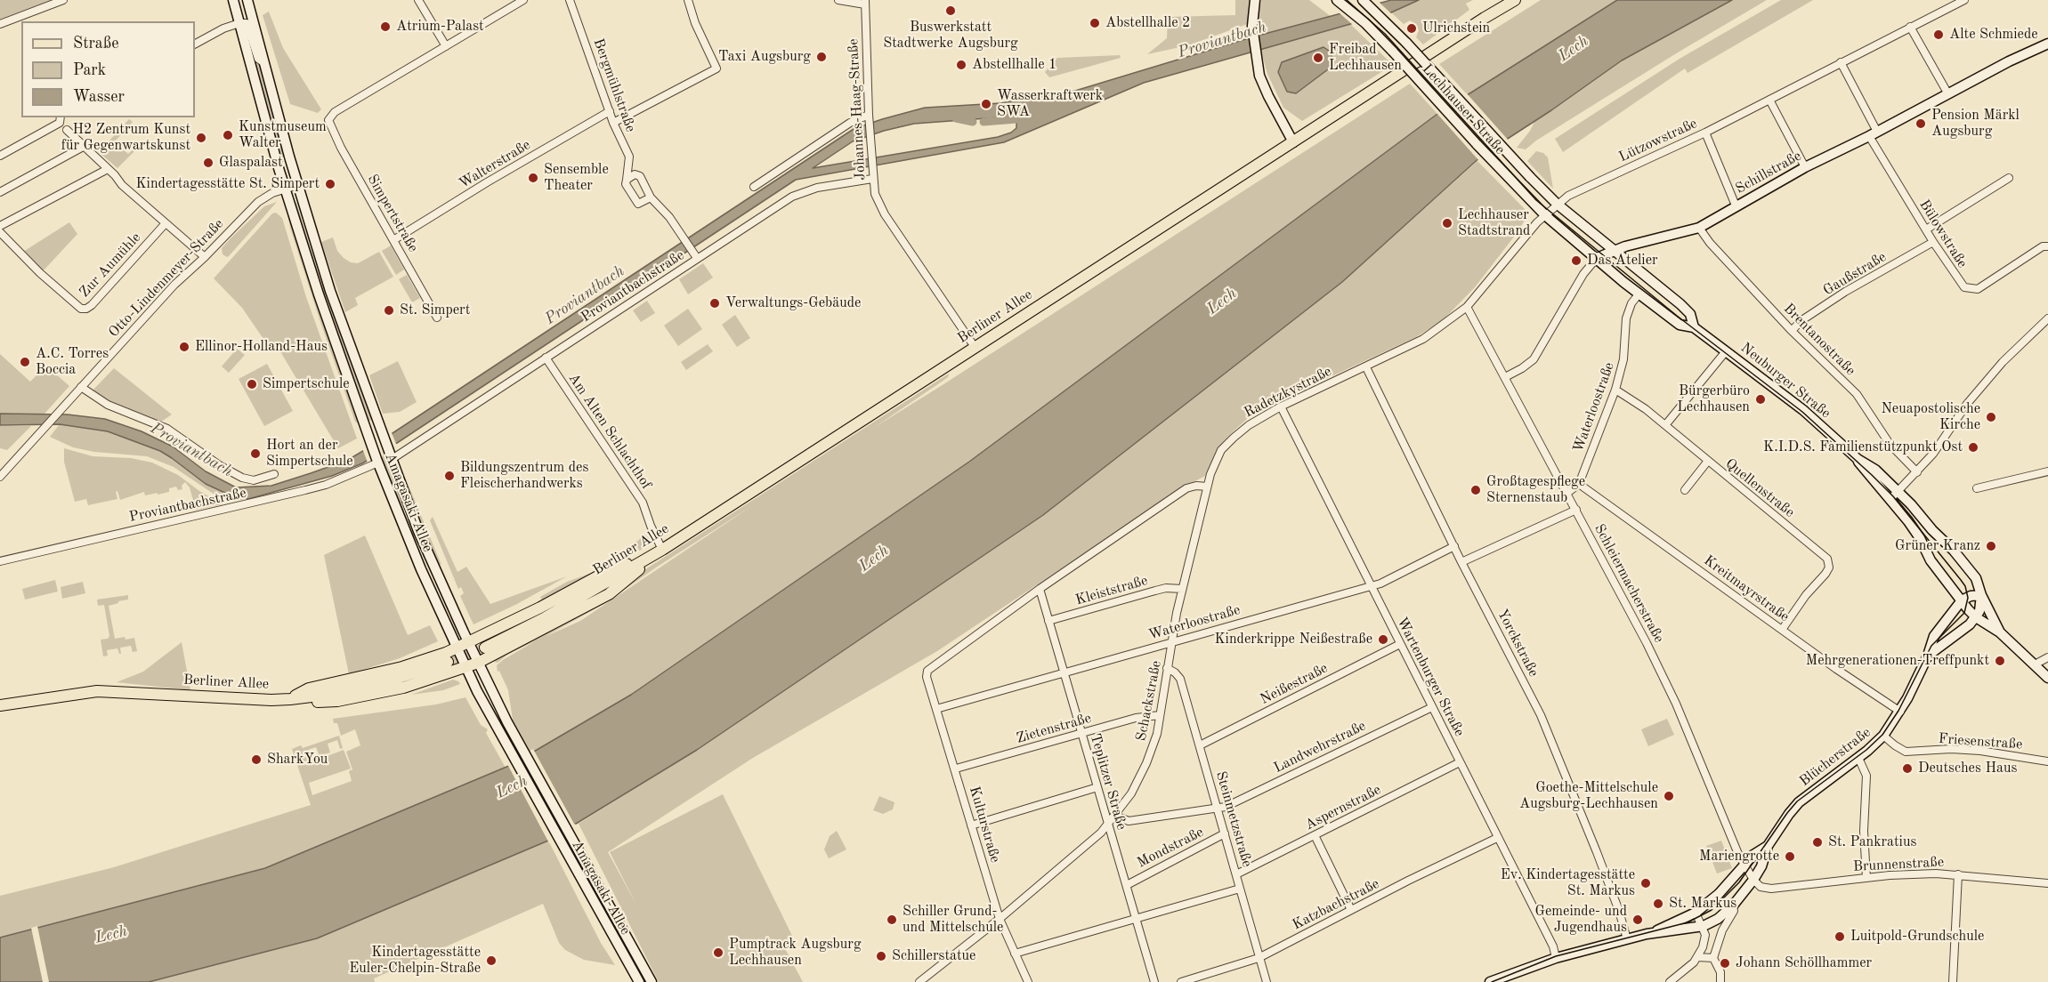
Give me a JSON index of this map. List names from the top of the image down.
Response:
{
  "streets": {
    "main road": ["Berliner Allee"],
    "street": [
      "Bergmühlstraße",
      "Johannes-Haag-Straße",
      "Lechhauser Straße",
      "Lützowstraße",
      "Walterstraße",
      "Schillstraße",
      "Simpertstraße",
      "Bülowstraße",
      "Zur Aumühle",
      "Gaußstraße",
      "Otto-Lindenmeyer-Straße",
      "Proviantbachstraße",
      "Brentanostraße",
      "Neuburger Straße",
      "Radetzkystraße",
      "Waterloostraße",
      "Am Alten Schlachthof",
      "Quellenstraße",
      "Amagasaki-Allee",
      "Schleiermacherstraße",
      "Kreitmayrstraße",
      "Kleiststraße",
      "Yorckstraße",
      "Wartenburger Straße",
      "Neißestraße",
      "Schackstraße",
      "Zietenstraße",
      "Friesenstraße",
      "Landwehrstraße",
      "Blücherstraße",
      "Teplitzer Straße",
      "Aspernstraße",
      "Steinmetzstraße",
      "Kulturstraße",
      "Mondstraße",
      "Brunnenstraße",
      "Katzbachstraße"
    ]
  },
  "crossings": [
    ["Bergmühlstraße", "Walterstraße"],
    ["Johannes-Haag-Straße", "Proviantbachstraße"],
    ["Johannes-Haag-Straße", "Berliner Allee"],
    ["Lechhauser Straße", "Lützowstraße"],
    ["Lechhauser Straße", "Neuburger Straße"],
    ["Lechhauser Straße", "Radetzkystraße"],
    ["Lützowstraße", "Bülowstraße"],
    ["Lützowstraße", "Neuburger Straße"],
    ["Lützowstraße", "Radetzkystraße"],
    ["Walterstraße", "Simpertstraße"],
    ["Schillstraße", "Bülowstraße"],
    ["Schillstraße", "Brentanostraße"],
    ["Schillstraße", "Neuburger Straße"],
    ["Bülowstraße", "Gaußstraße"],
    ["Gaußstraße", "Brentanostraße"],
    ["Otto-Lindenmeyer-Straße", "Amagasaki-Allee"],
    ["Proviantbachstraße", "Am Alten Schlachthof"],
    ["Proviantbachstraße", "Amagasaki-Allee"],
    ["Berliner Allee", "Am Alten Schlachthof"],
    ["Neuburger Straße", "Radetzkystraße"],
    ["Neuburger Straße", "Waterloostraße"],
    ["Neuburger Straße", "Blücherstraße"],
    ["Radetzkystraße", "Schleiermacherstraße"],
    ["Radetzkystraße", "Yorckstraße"],
    ["Radetzkystraße", "Wartenburger Straße"],
    ["Radetzkystraße", "Schackstraße"],
    ["Waterloostraße", "Quellenstraße"],
    ["Waterloostraße", "Kreitmayrstraße"],
    ["Waterloostraße", "Yorckstraße"],
    ["Waterloostraße", "Wartenburger Straße"],
    ["Waterloostraße", "Schackstraße"],
    ["Waterloostraße", "Teplitzer Straße"],
    ["Waterloostraße", "Kulturstraße"],
    ["Quellenstraße", "Kreitmayrstraße"],
    ["Schleiermacherstraße", "Blücherstraße"],
    ["Schleiermacherstraße", "Brunnenstraße"],
    ["Kreitmayrstraße", "Blücherstraße"],
    ["Kleiststraße", "Schackstraße"],
    ["Kleiststraße", "Teplitzer Straße"],
    ["Yorckstraße", "Blücherstraße"],
    ["Wartenburger Straße", "Neißestraße"],
    ["Wartenburger Straße", "Landwehrstraße"],
    ["Wartenburger Straße", "Blücherstraße"],
    ["Wartenburger Straße", "Aspernstraße"],
    ["Wartenburger Straße", "Katzbachstraße"],
    ["Neißestraße", "Steinmetzstraße"],
    ["Schackstraße", "Zietenstraße"],
    ["Schackstraße", "Landwehrstraße"],
    ["Schackstraße", "Teplitzer Straße"],
    ["Schackstraße", "Steinmetzstraße"],
    ["Schackstraße", "Kulturstraße"],
    ["Zietenstraße", "Teplitzer Straße"],
    ["Zietenstraße", "Kulturstraße"],
    ["Friesenstraße", "Blücherstraße"],
    ["Landwehrstraße", "Steinmetzstraße"],
    ["Blücherstraße", "Brunnenstraße"],
    ["Teplitzer Straße", "Kulturstraße"],
    ["Teplitzer Straße", "Mondstraße"],
    ["Aspernstraße", "Steinmetzstraße"],
    ["Steinmetzstraße", "Mondstraße"],
    ["Steinmetzstraße", "Katzbachstraße"]
  ],
  "water": ["Proviantbach", "Lech"],
  "places": [
    "Buswerkstatt Stadtwerke Augsburg",
    "Abstellhalle 2",
    "Atrium-Palast",
    "Ulrichstein",
    "Alte Schmiede",
    "Taxi Augsburg",
    "Freibad Lechhausen",
    "Abstellhalle 1",
    "Wasserkraftwerk SWA",
    "Pension Märkl Augsburg",
    "Kunstmuseum Walter",
    "H2 Zentrum Kunst für Gegenwartskunst",
    "Glaspalast",
    "Sensemble Theater",
    "Kindertagesstätte St. Simpert",
    "Lechhauser Stadtstrand",
    "Das Atelier",
    "Verwaltungs-Gebäude",
    "St. Simpert",
    "Ellinor-Holland-Haus",
    "A.C. Torres Boccia",
    "Simpertschule",
    "Bürgerbüro Lechhausen",
    "Neuapostolische Kirche",
    "K.I.D.S. Familienstützpunkt Ost",
    "Hort an der Simpertschule",
    "Bildungszentrum des Fleischerhandwerks",
    "Großtagespflege Sternenstaub",
    "Grüner Kranz",
    "Kinderkrippe Neißestraße",
    "Mehrgenerationen-Treffpunkt",
    "SharkYou",
    "Deutsches Haus",
    "Goethe-Mittelschule Augsburg-Lechhausen",
    "St. Pankratius",
    "Mariengrotte",
    "Ev. Kindertagesstätte St. Markus",
    "St. Markus",
    "Schiller Grund- und Mittelschule",
    "Gemeinde- und Jugendhaus",
    "Luitpold-Grundschule",
    "Pumptrack Augsburg Lechhausen",
    "Schillerstatue",
    "Kindertagesstätte Euler-Chelpin-Straße",
    "Johann Schöllhammer"
  ],
  "legend": ["Straße", "Park", "Wasser"]
}
